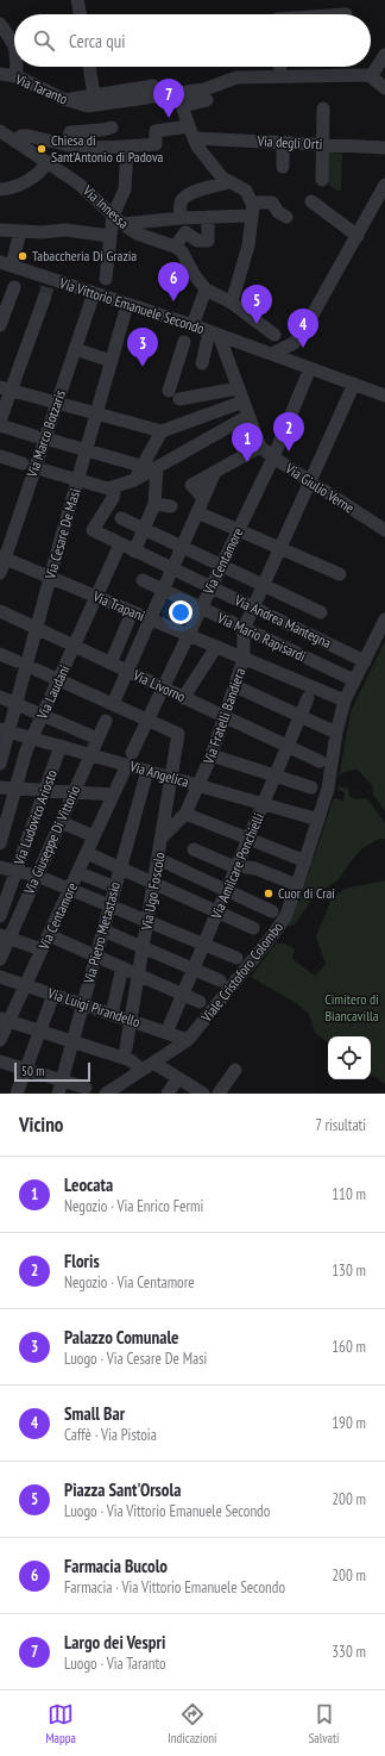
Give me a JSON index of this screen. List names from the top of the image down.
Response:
{
  "streets": {
    "street": [
      "Via Taranto",
      "Via degli Orti",
      "Via Innessa",
      "Via Vittorio Emanuele Secondo",
      "Via Marco Botzaris",
      "Via Giulio Verne",
      "Via Cesare De Masi",
      "Via Centamore",
      "Via Trapani",
      "Via Andrea Mantegna",
      "Via Mario Rapisardi",
      "Via Livorno",
      "Via Laudani",
      "Via Fratelli Bandiera",
      "Via Angelica",
      "Via Ludovico Ariosto",
      "Via Giuseppe Di Vittorio",
      "Via Amilcare Ponchielli",
      "Via Ugo Foscolo",
      "Via Pietro Metastasio",
      "Viale Cristoforo Colombo",
      "Via Luigi Pirandello"
    ]
  },
  "crossings": [
    ["Via Vittorio Emanuele Secondo", "Via Marco Botzaris"],
    ["Via Vittorio Emanuele Secondo", "Via Giulio Verne"],
    ["Via Vittorio Emanuele Secondo", "Via Cesare De Masi"],
    ["Via Vittorio Emanuele Secondo", "Via Centamore"],
    ["Via Marco Botzaris", "Via Trapani"],
    ["Via Giulio Verne", "Via Centamore"],
    ["Via Giulio Verne", "Via Fratelli Bandiera"],
    ["Via Cesare De Masi", "Via Trapani"],
    ["Via Cesare De Masi", "Via Livorno"],
    ["Via Cesare De Masi", "Via Angelica"],
    ["Via Centamore", "Via Trapani"],
    ["Via Centamore", "Via Andrea Mantegna"],
    ["Via Centamore", "Via Mario Rapisardi"],
    ["Via Centamore", "Via Livorno"],
    ["Via Centamore", "Via Angelica"],
    ["Via Centamore", "Via Ugo Foscolo"],
    ["Via Centamore", "Via Luigi Pirandello"],
    ["Via Trapani", "Via Laudani"],
    ["Via Trapani", "Via Fratelli Bandiera"],
    ["Via Trapani", "Viale Cristoforo Colombo"],
    ["Via Andrea Mantegna", "Via Laudani"],
    ["Via Andrea Mantegna", "Via Fratelli Bandiera"],
    ["Via Andrea Mantegna", "Viale Cristoforo Colombo"],
    ["Via Mario Rapisardi", "Via Fratelli Bandiera"],
    ["Via Mario Rapisardi", "Viale Cristoforo Colombo"],
    ["Via Livorno", "Via Laudani"],
    ["Via Livorno", "Via Fratelli Bandiera"],
    ["Via Livorno", "Via Amilcare Ponchielli"],
    ["Via Laudani", "Via Angelica"],
    ["Via Fratelli Bandiera", "Via Angelica"],
    ["Via Fratelli Bandiera", "Via Ugo Foscolo"],
    ["Via Angelica", "Via Ludovico Ariosto"],
    ["Via Angelica", "Via Giuseppe Di Vittorio"],
    ["Via Angelica", "Via Amilcare Ponchielli"],
    ["Via Angelica", "Via Ugo Foscolo"],
    ["Via Angelica", "Via Pietro Metastasio"],
    ["Via Angelica", "Viale Cristoforo Colombo"],
    ["Via Amilcare Ponchielli", "Via Luigi Pirandello"],
    ["Via Ugo Foscolo", "Via Luigi Pirandello"],
    ["Via Pietro Metastasio", "Via Luigi Pirandello"],
    ["Viale Cristoforo Colombo", "Via Luigi Pirandello"]
  ],
  "parks": ["Cimitero di Biancavilla"],
  "places": ["Chiesa di Sant'Antonio di Padova", "Tabaccheria Di Grazia", "Cuor di Crai"],
  "scale_bar": "50 m",
  "page": {
    "search": "Cerca qui",
    "pins": [
      "7",
      "6",
      "5",
      "4",
      "3",
      "2",
      "1"
    ],
    "scale": "50 m",
    "heading": ["Vicino", "7 risultati"],
    "list": [
      {
        "mark": "1",
        "name": "Leocata",
        "note": "Negozio · Via Enrico Fermi",
        "value": "110 m"
      },
      {
        "mark": "2",
        "name": "Floris",
        "note": "Negozio · Via Centamore",
        "value": "130 m"
      },
      {
        "mark": "3",
        "name": "Palazzo Comunale",
        "note": "Luogo · Via Cesare De Masi",
        "value": "160 m"
      },
      {
        "mark": "4",
        "name": "Small Bar",
        "note": "Caffè · Via Pistoia",
        "value": "190 m"
      },
      {
        "mark": "5",
        "name": "Piazza Sant'Orsola",
        "note": "Luogo · Via Vittorio Emanuele Secondo",
        "value": "200 m"
      },
      {
        "mark": "6",
        "name": "Farmacia Bucolo",
        "note": "Farmacia · Via Vittorio Emanuele Secondo",
        "value": "200 m"
      },
      {
        "mark": "7",
        "name": "Largo dei Vespri",
        "note": "Luogo · Via Taranto",
        "value": "330 m"
      }
    ],
    "nav": ["Mappa", "Indicazioni", "Salvati"]
  }
}
